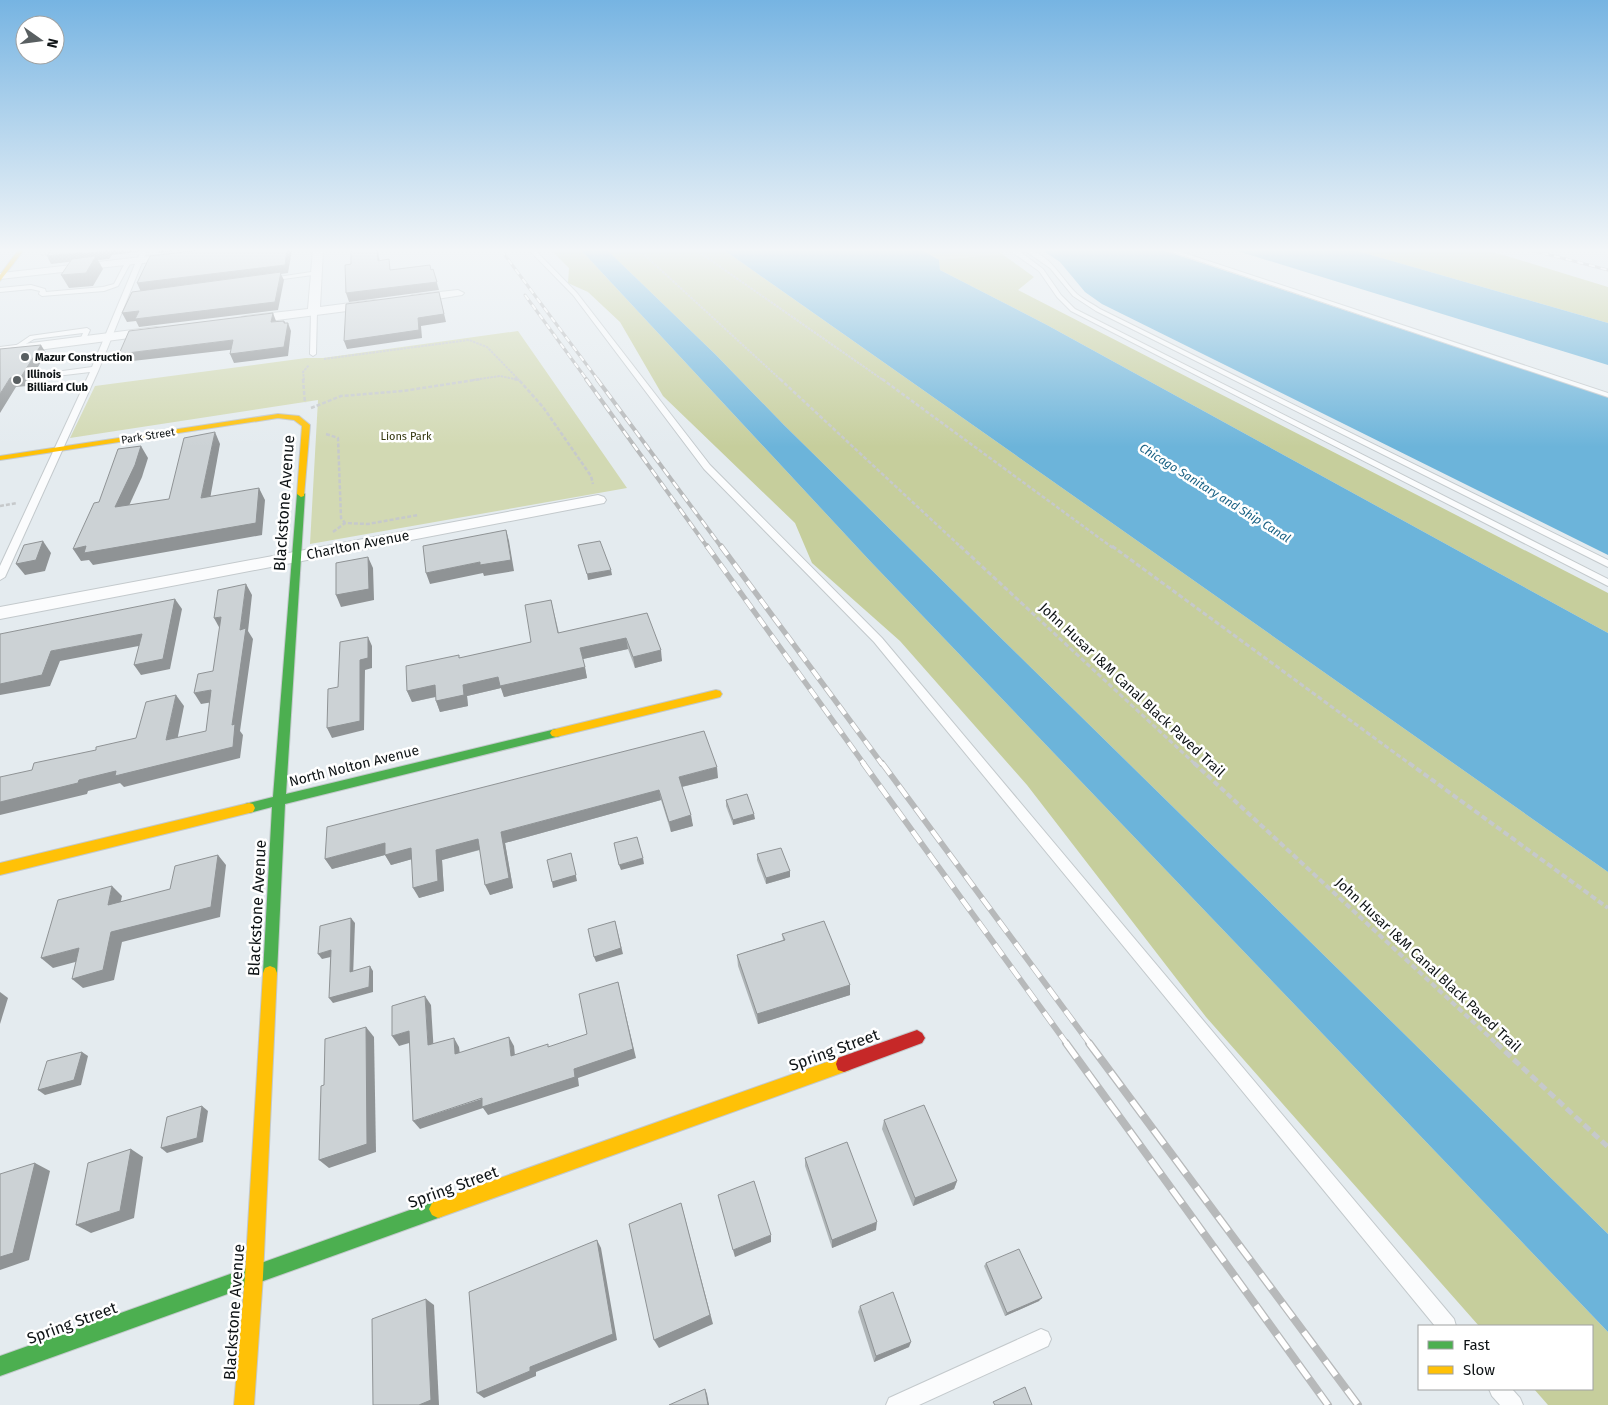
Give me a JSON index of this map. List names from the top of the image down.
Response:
{
  "streets": {
    "street": [
      "Park Street",
      "Blackstone Avenue",
      "Charlton Avenue",
      "North Nolton Avenue",
      "Spring Street"
    ],
    "path": ["John Husar I&M Canal Black Paved Trail"]
  },
  "crossings": [
    ["Park Street", "Blackstone Avenue"],
    ["Blackstone Avenue", "Charlton Avenue"],
    ["Blackstone Avenue", "North Nolton Avenue"],
    ["Blackstone Avenue", "Spring Street"]
  ],
  "water": ["Chicago Sanitary and Ship Canal"],
  "parks": ["Lions Park"],
  "places": ["Mazur Construction", "Illinois Billiard Club"],
  "legend": ["Fast", "Slow"],
  "north": "right"
}
